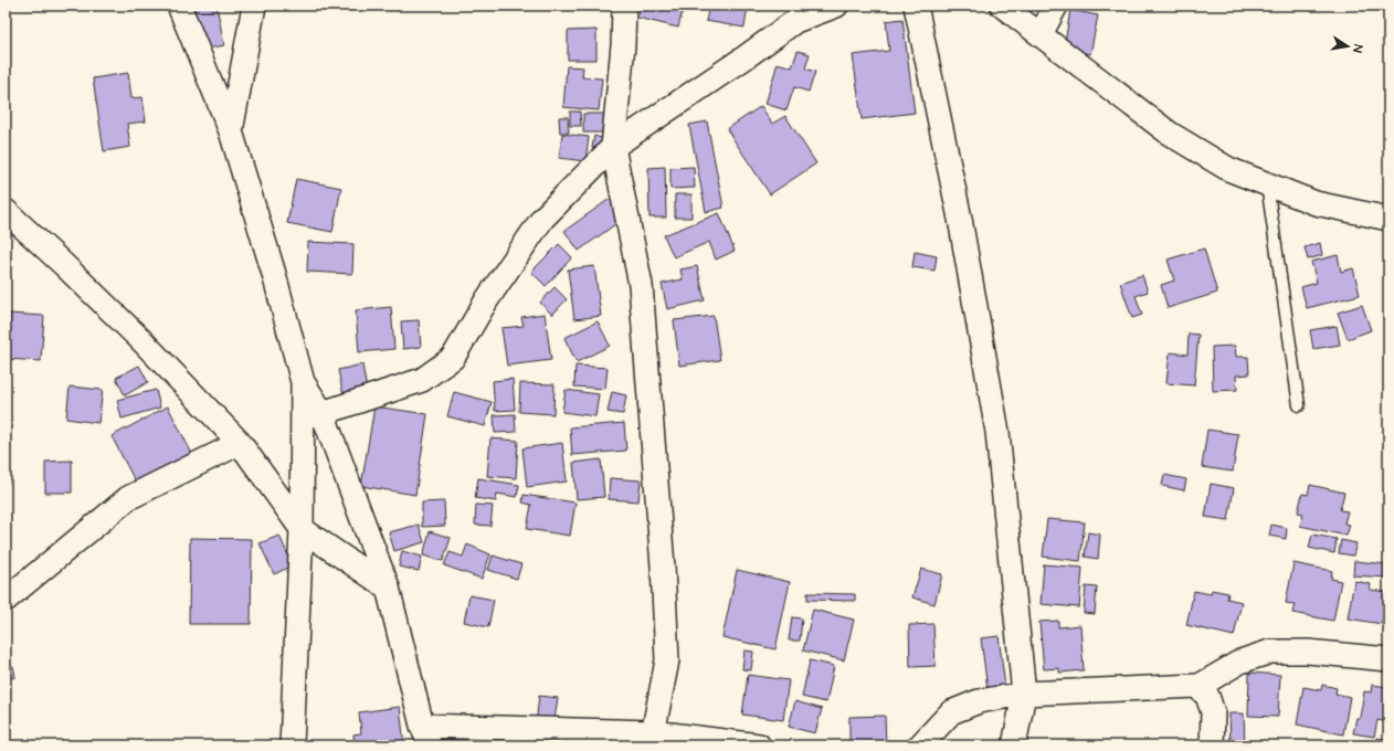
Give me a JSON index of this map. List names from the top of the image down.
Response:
{
  "north": "right"
}
